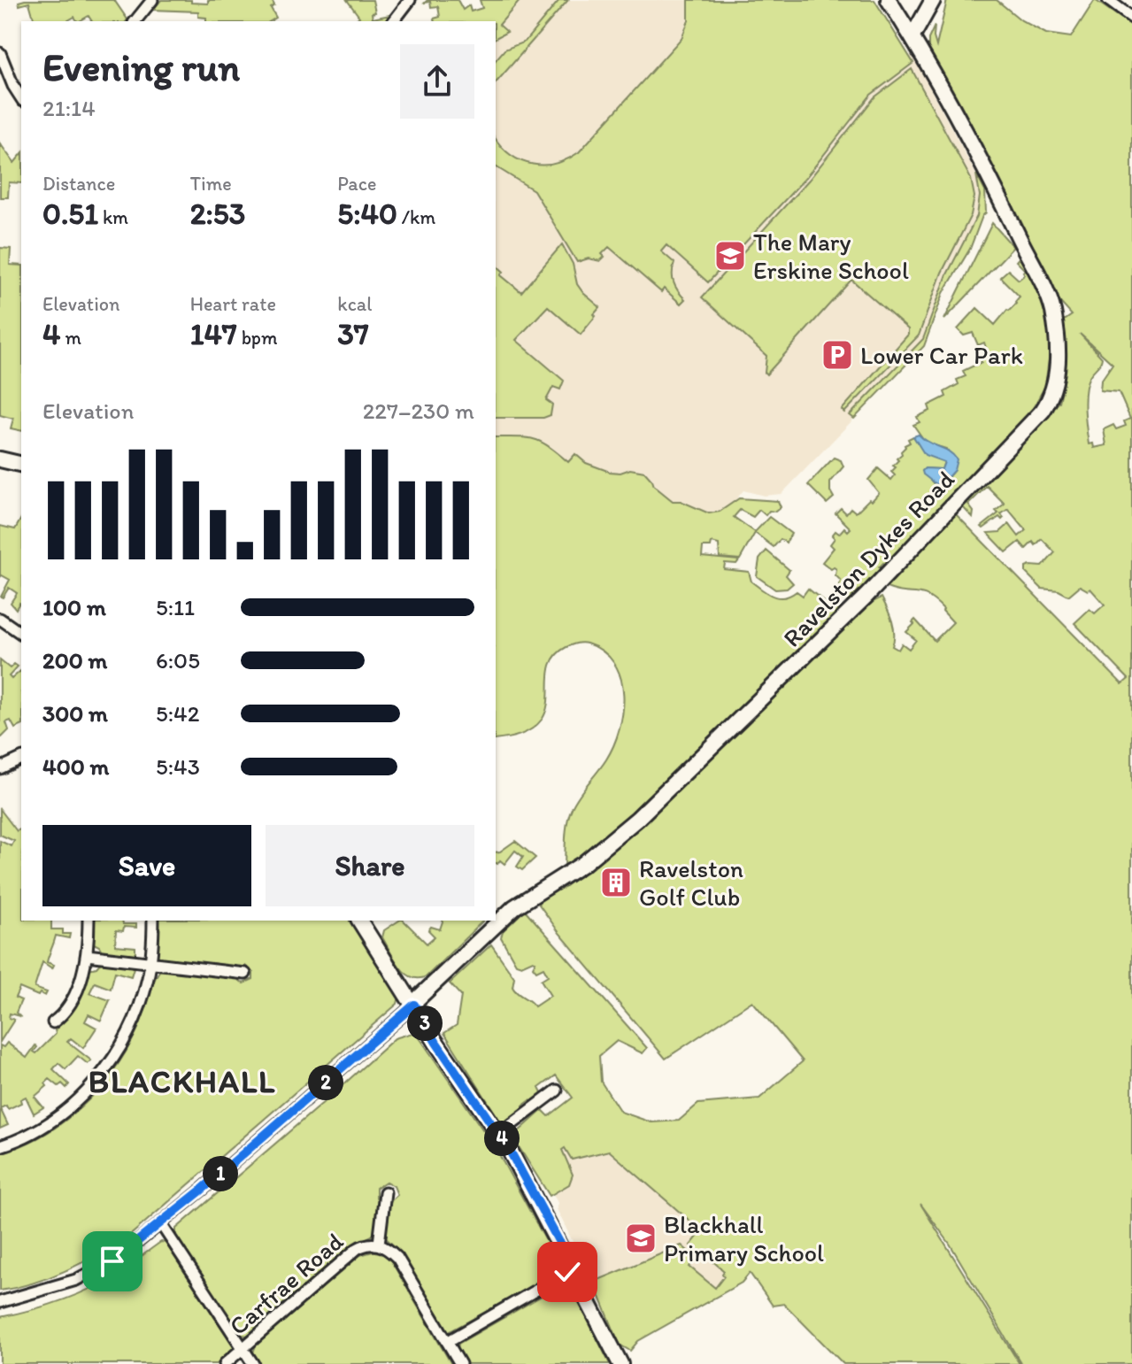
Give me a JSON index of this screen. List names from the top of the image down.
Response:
{
  "streets": {
    "street": ["Ravelston Dykes Road", "Carfrae Road"]
  },
  "districts": ["BLACKHALL"],
  "places": {
    "school or university": ["The Mary Erskine School", "Blackhall Primary School"],
    "parking": ["Lower Car Park"],
    "building": ["Ravelston Golf Club"]
  },
  "page": {
    "heading": ["Evening run", "21:14"],
    "stats": [
      ["Distance", "0.51 km"],
      ["Time", "2:53"],
      ["Pace", "5:40 /km"],
      ["Elevation", "4 m"],
      ["Heart rate", "147 bpm"],
      ["kcal", "37"]
    ],
    "chart": ["Elevation", "227–230 m"],
    "list": [
      {
        "name": "100 m",
        "note": "5:11"
      },
      {
        "name": "200 m",
        "note": "6:05"
      },
      {
        "name": "300 m",
        "note": "5:42"
      },
      {
        "name": "400 m",
        "note": "5:43"
      }
    ],
    "buttons": ["Save", "Share"],
    "pins": [
      "3",
      "2",
      "4",
      "1"
    ]
  }
}
